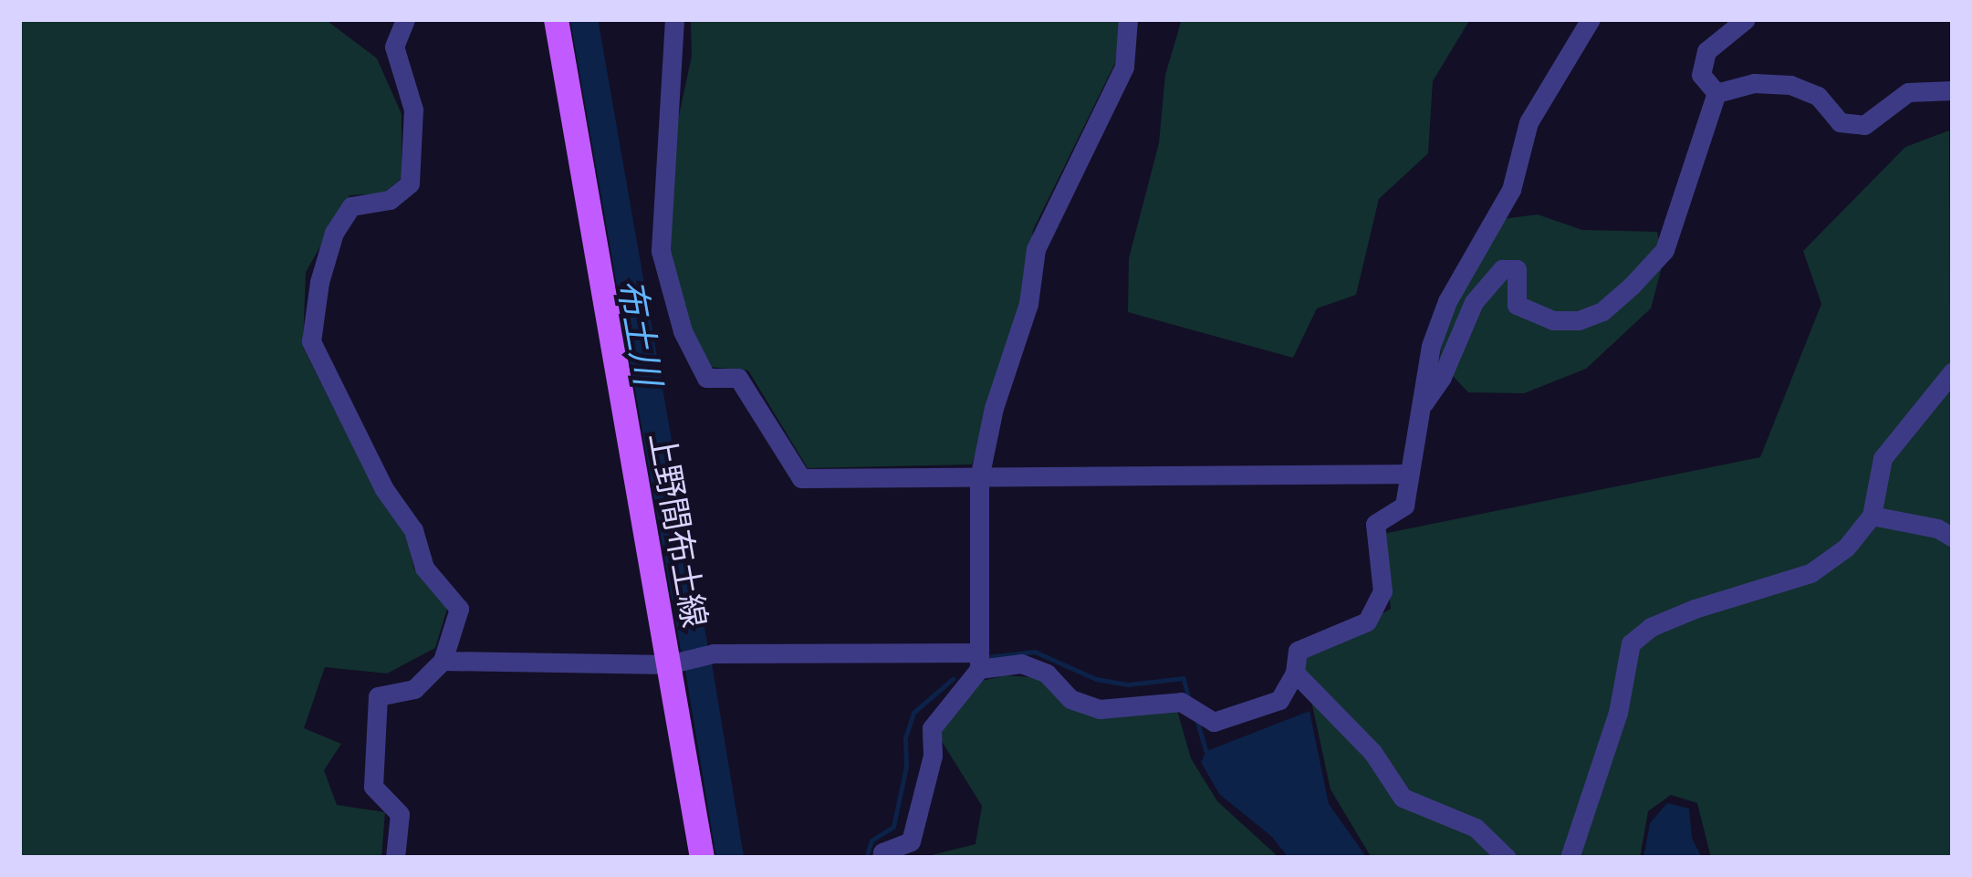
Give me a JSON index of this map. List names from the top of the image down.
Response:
{
  "streets": {
    "main road": ["上野間布土線"]
  },
  "water": ["布土川"]
}
